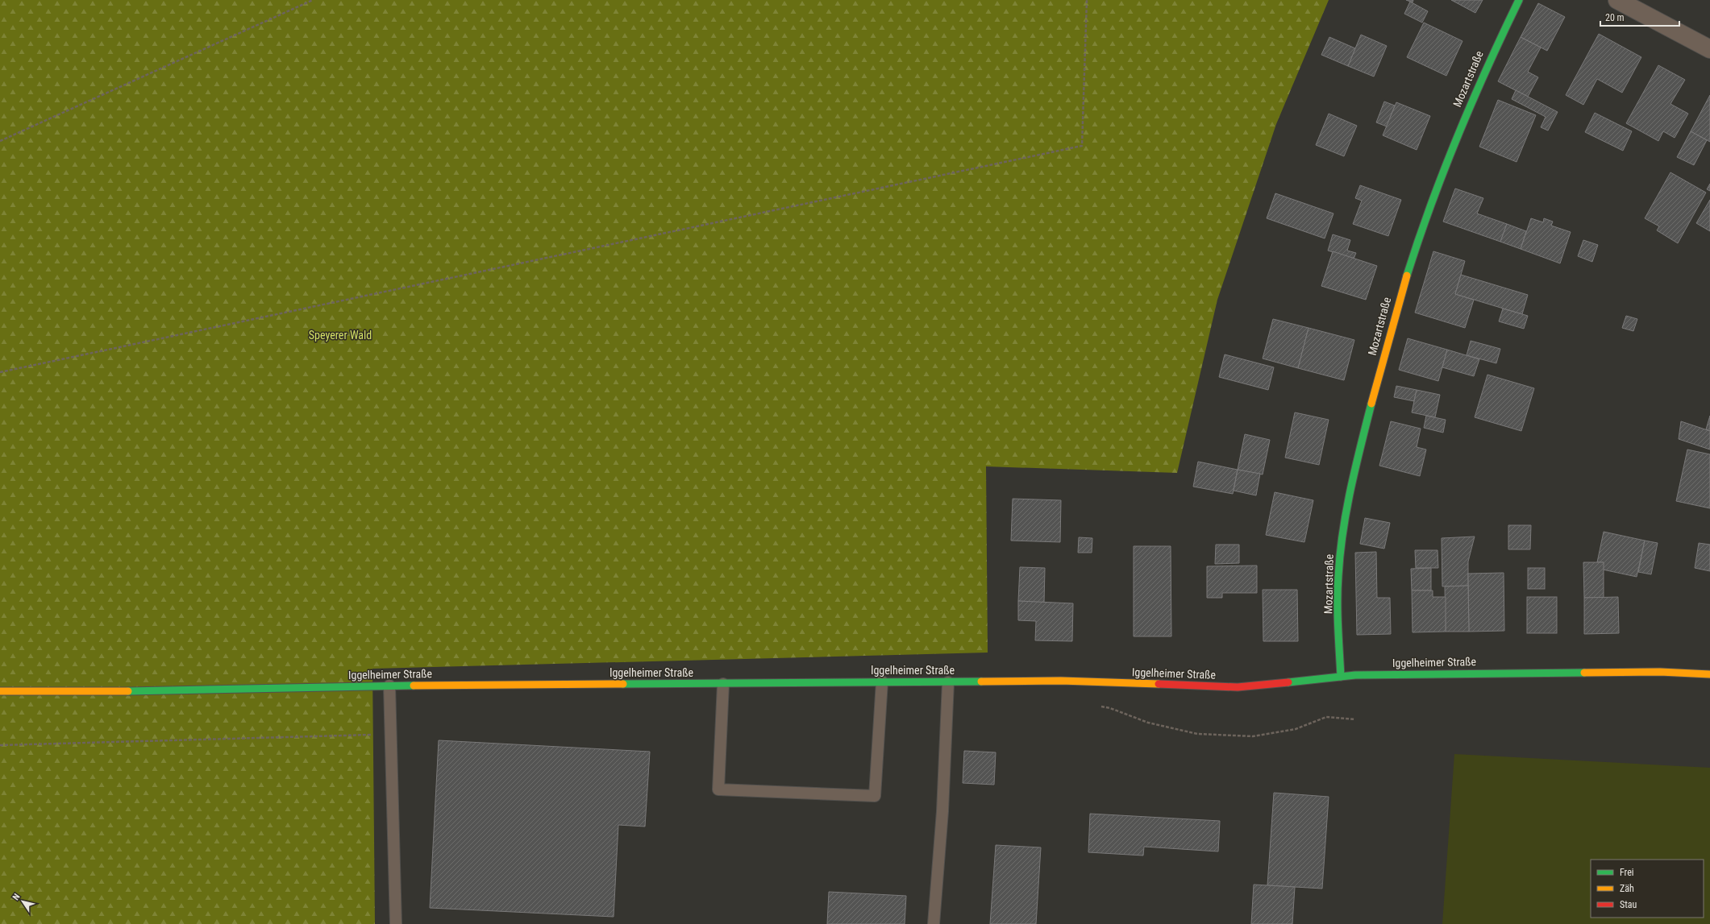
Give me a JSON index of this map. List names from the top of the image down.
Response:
{
  "streets": {
    "street": ["Mozartstraße", "Iggelheimer Straße"]
  },
  "crossings": [
    ["Mozartstraße", "Iggelheimer Straße"]
  ],
  "parks": ["Speyerer Wald"],
  "legend": ["Frei", "Zäh", "Stau"],
  "scale_bar": "20 m",
  "north": "top left"
}
